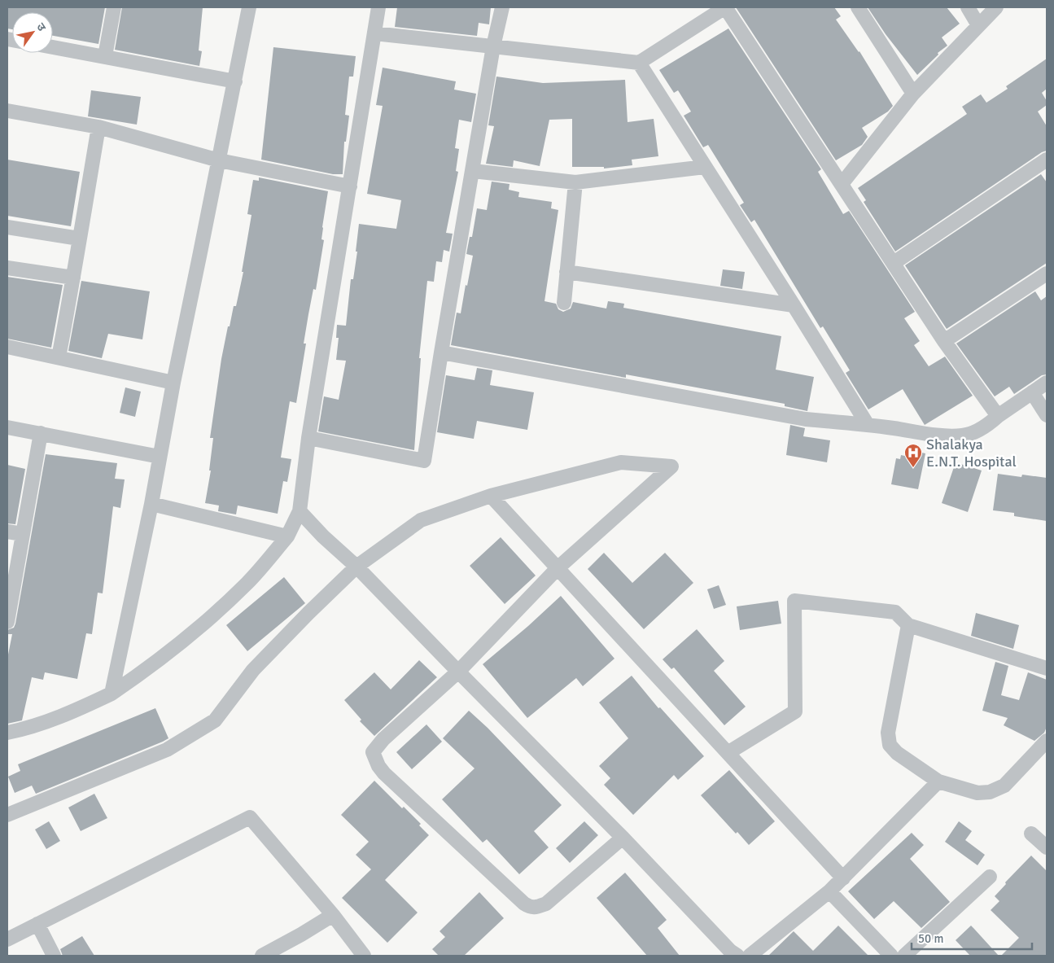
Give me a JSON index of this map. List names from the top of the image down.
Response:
{
  "places": {
    "hospital": ["Shalakya E.N.T. Hospital"]
  },
  "scale_bar": "50 m",
  "north": "top right"
}
